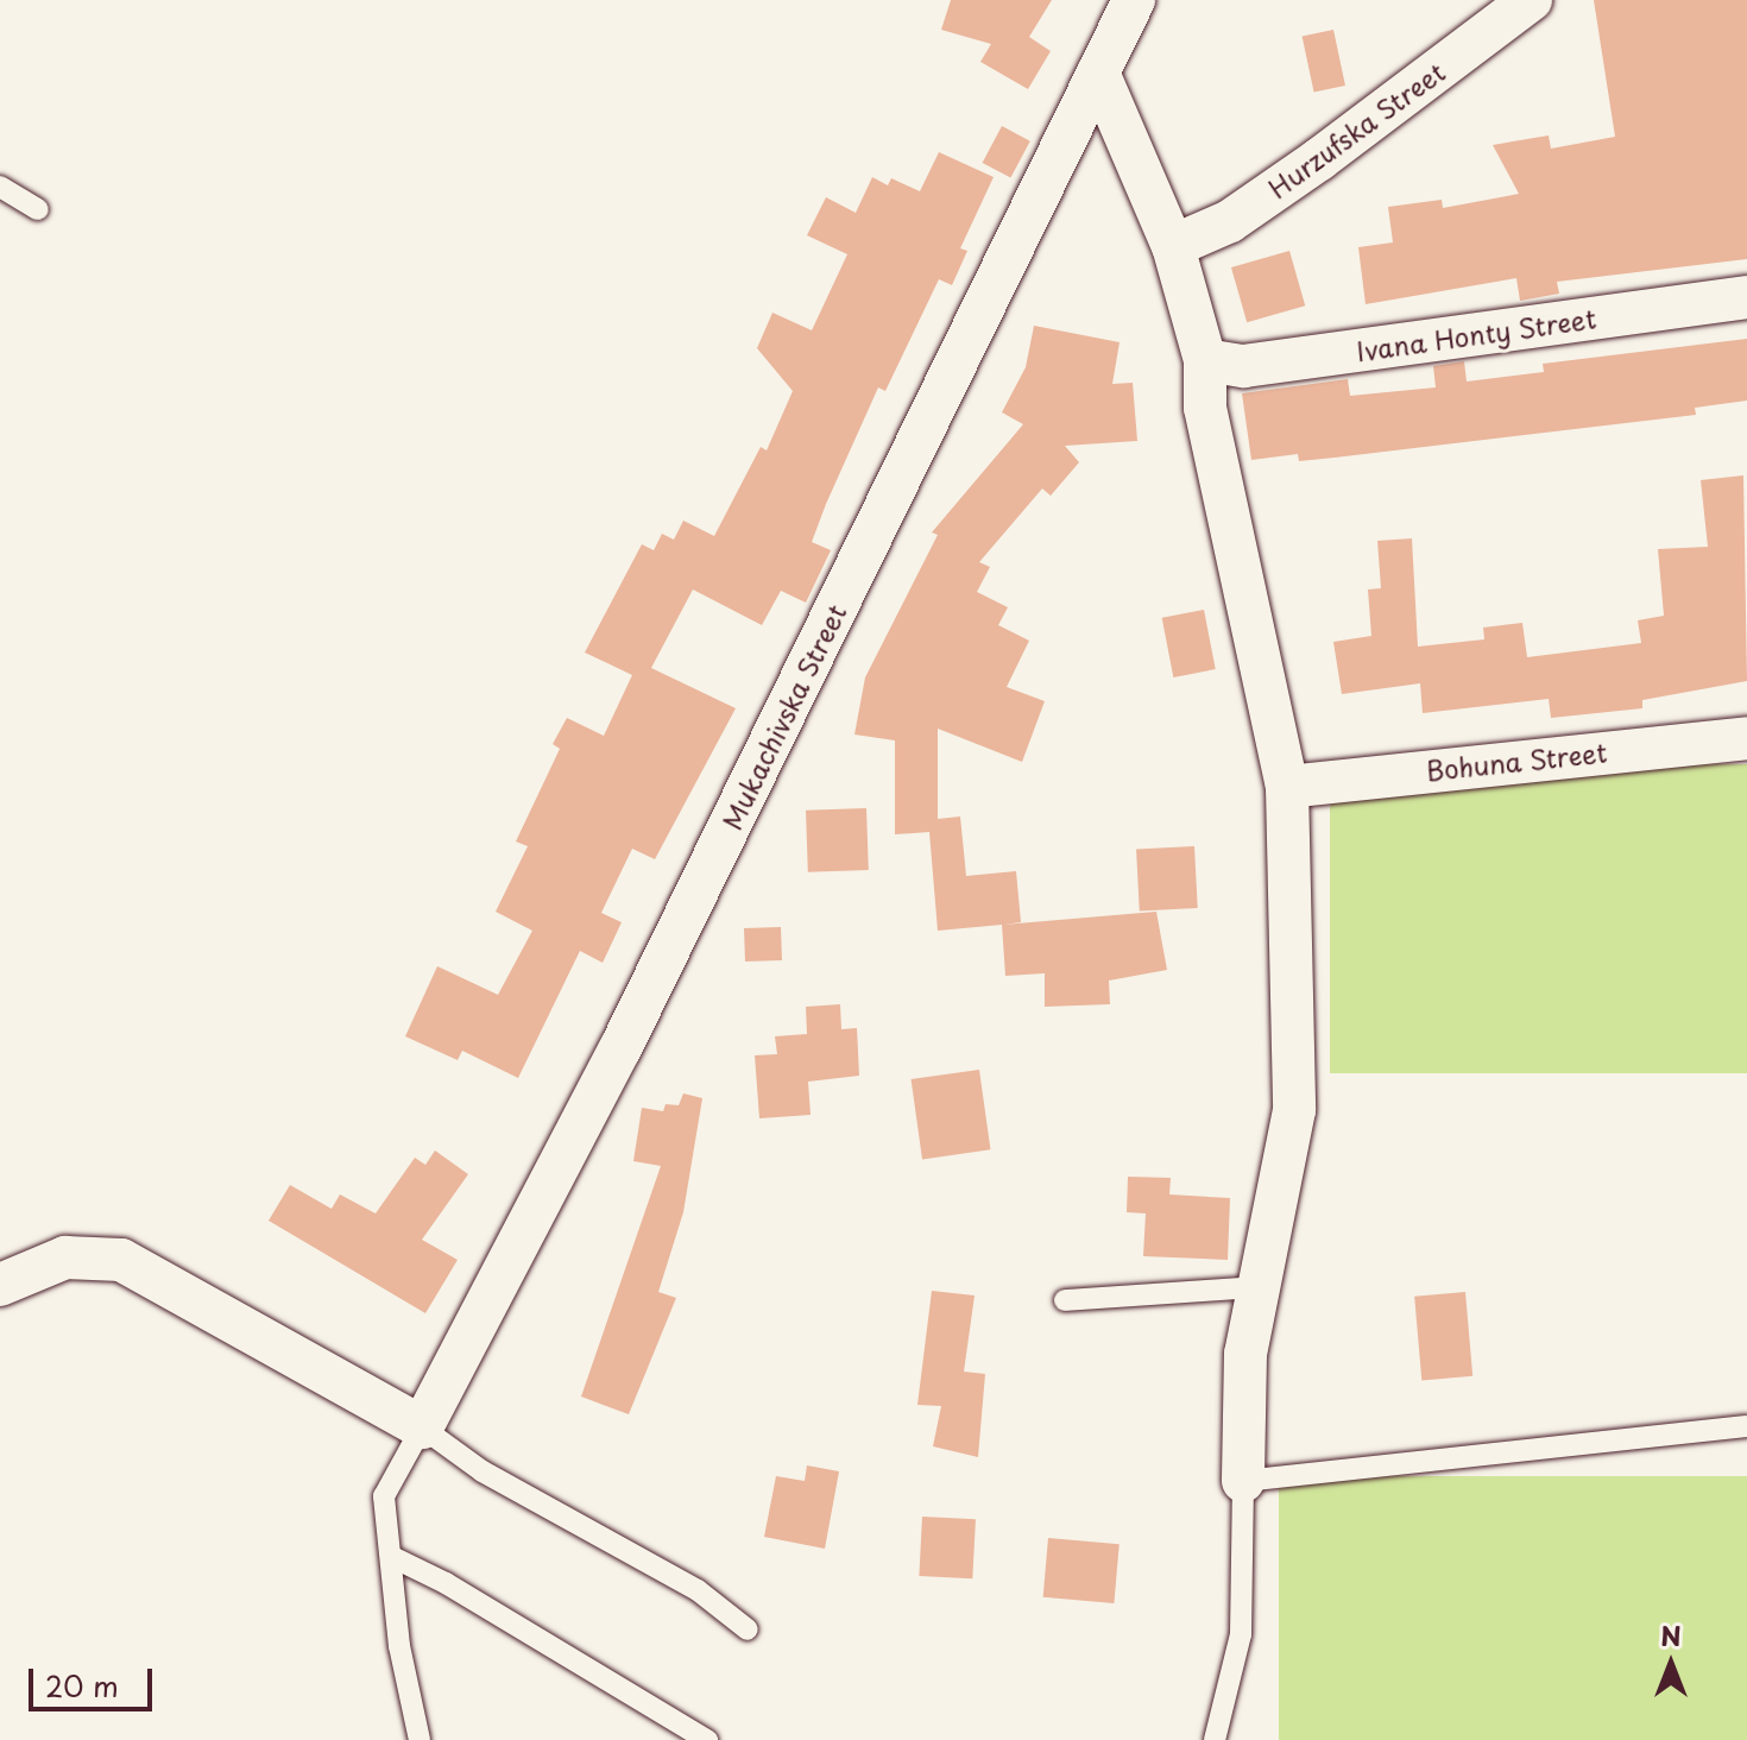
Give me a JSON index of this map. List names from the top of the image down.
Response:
{
  "streets": {
    "street": [
      "Hurzufska Street",
      "Ivana Honty Street",
      "Mukachivska Street",
      "Bohuna Street"
    ]
  },
  "scale_bar": "20 m",
  "north": "top"
}
